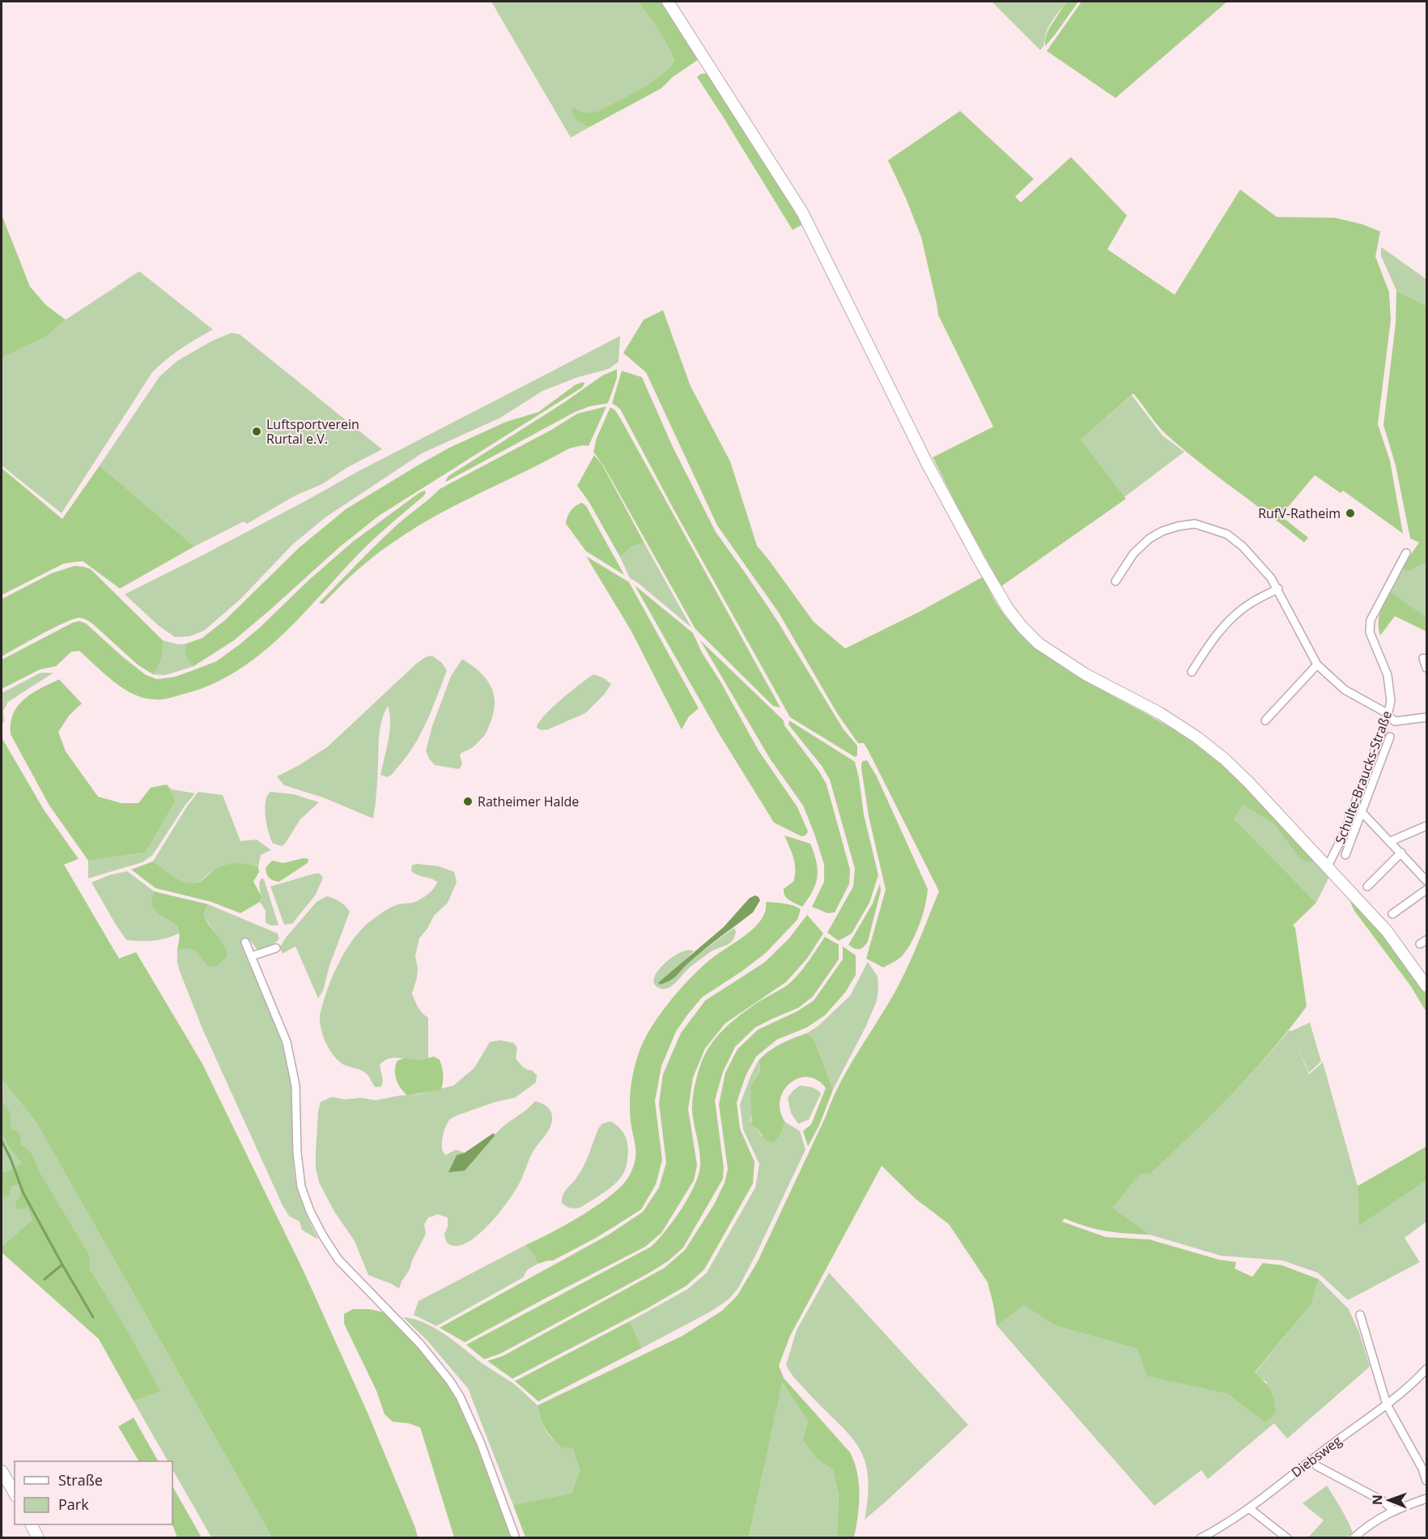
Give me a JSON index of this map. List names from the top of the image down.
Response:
{
  "streets": {
    "street": ["Schulte-Braucks-Straße", "Diebsweg"]
  },
  "places": ["Luftsportverein Rurtal e.V.", "RufV-Ratheim", "Ratheimer Halde"],
  "legend": ["Straße", "Park"],
  "north": "left"
}
